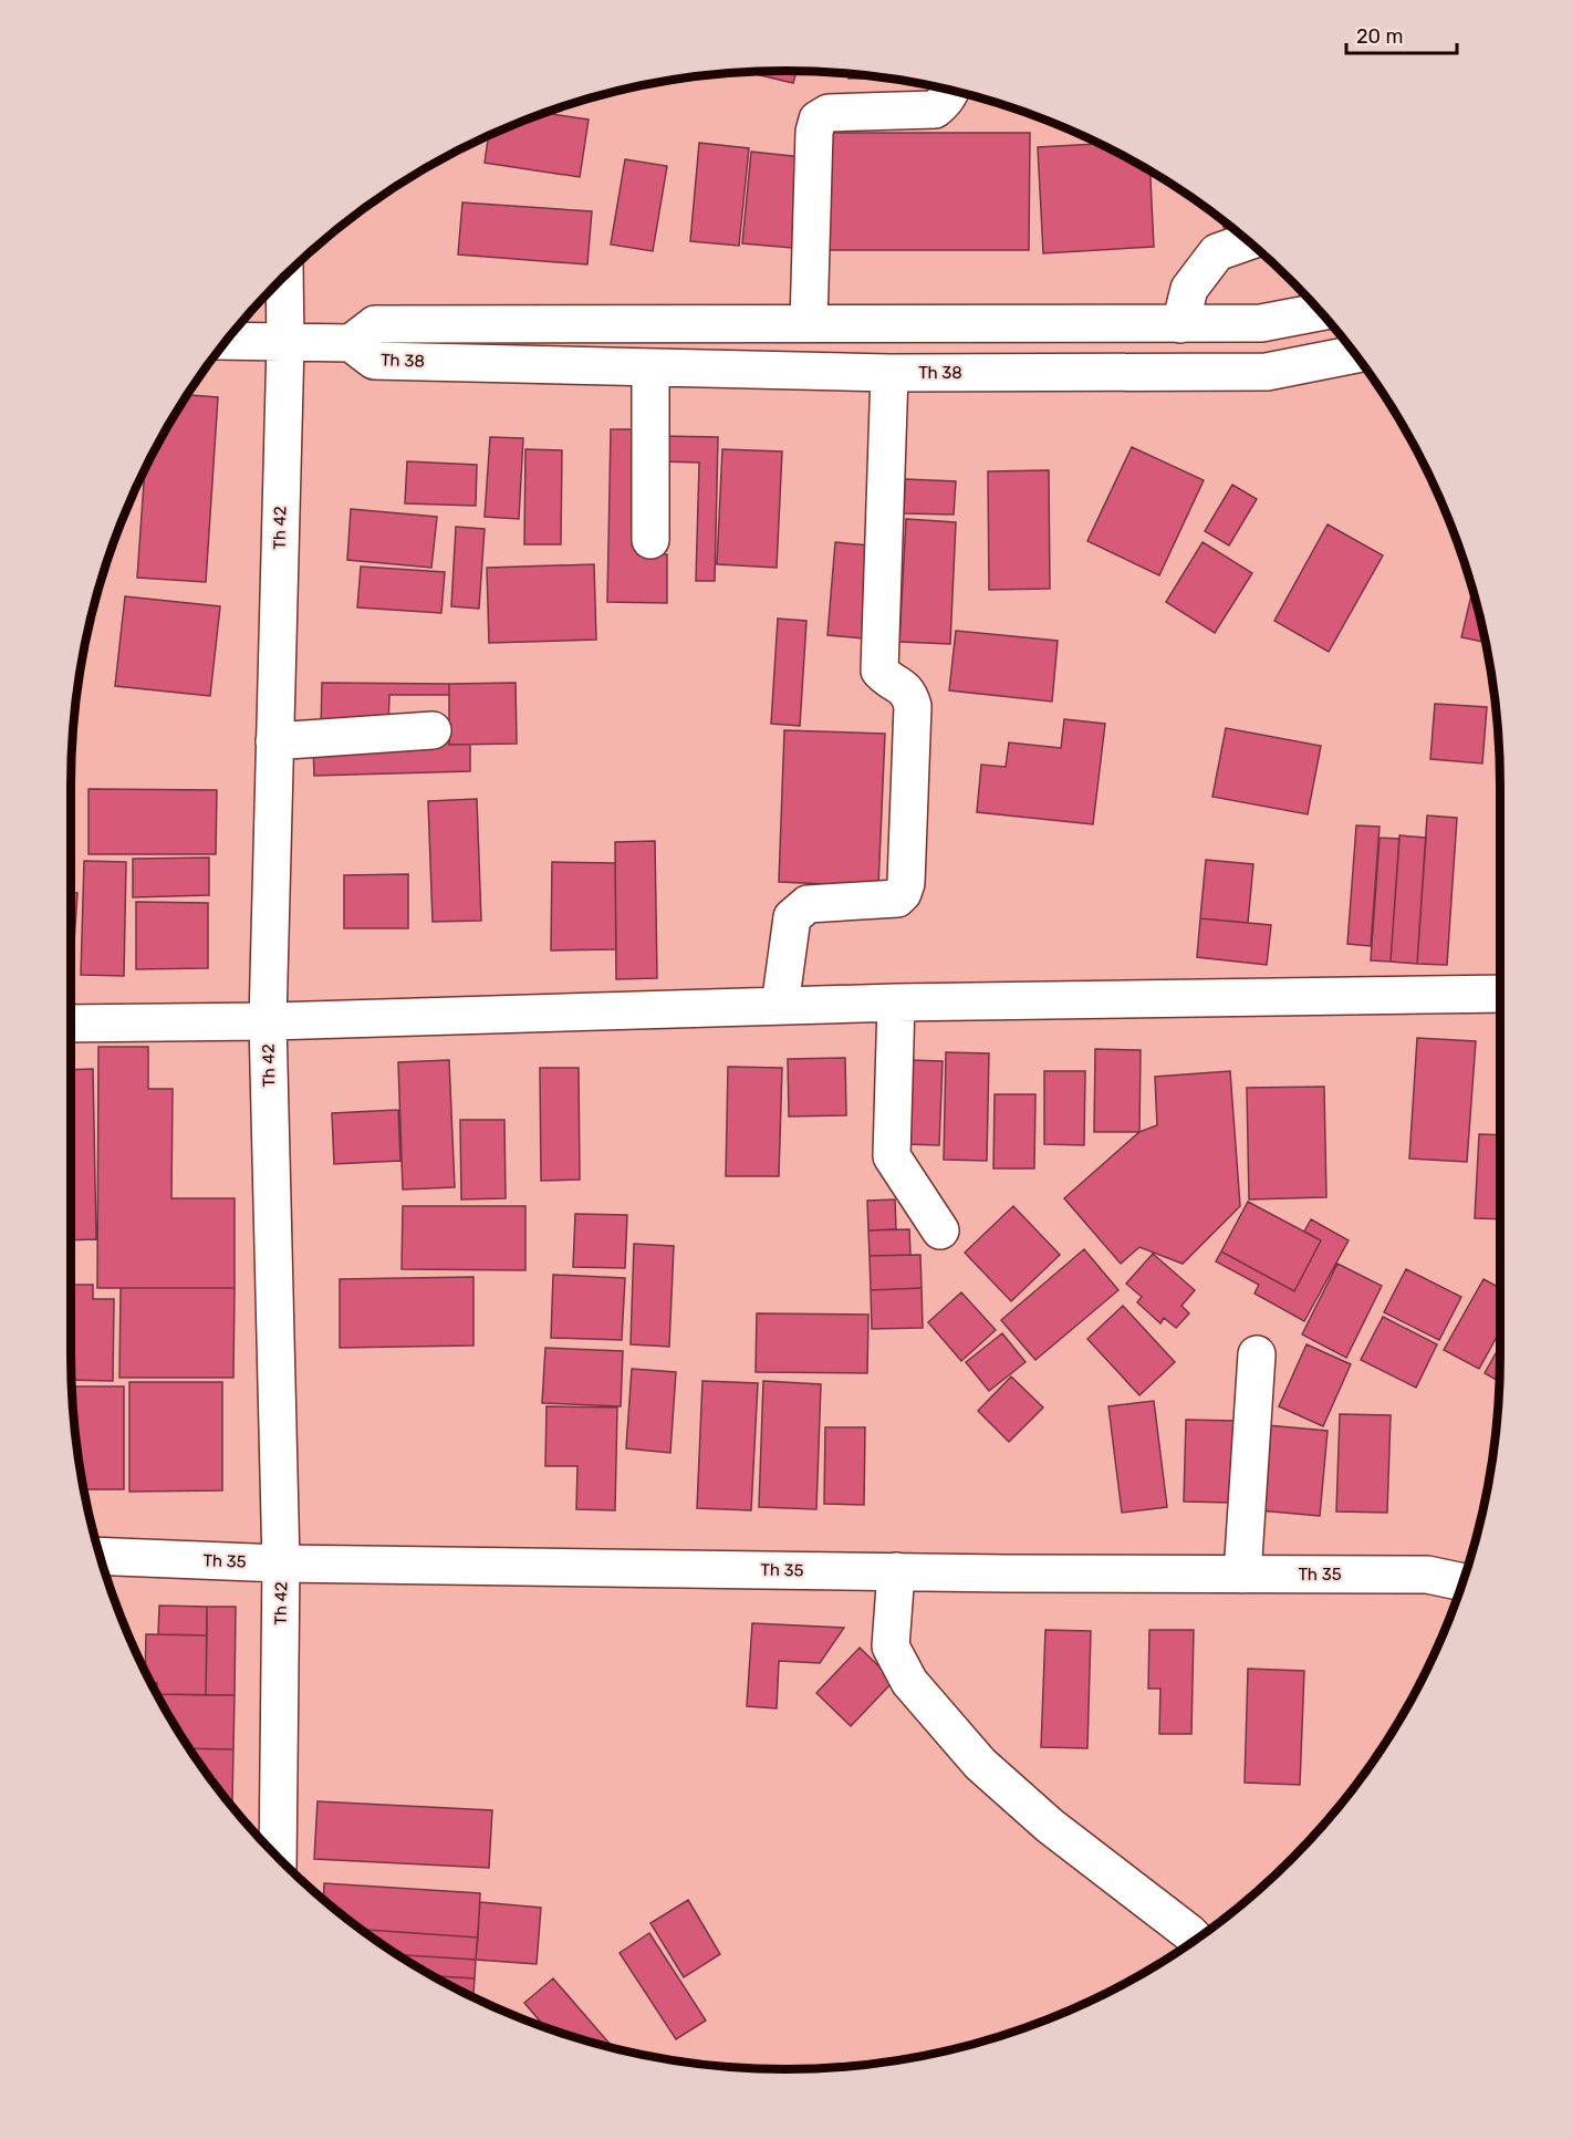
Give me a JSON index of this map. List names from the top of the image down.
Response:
{
  "streets": {
    "street": ["Th 38", "Th 42", "Th 35"]
  },
  "crossings": [
    ["Th 42", "Th 35"]
  ],
  "scale_bar": "20 m"
}
